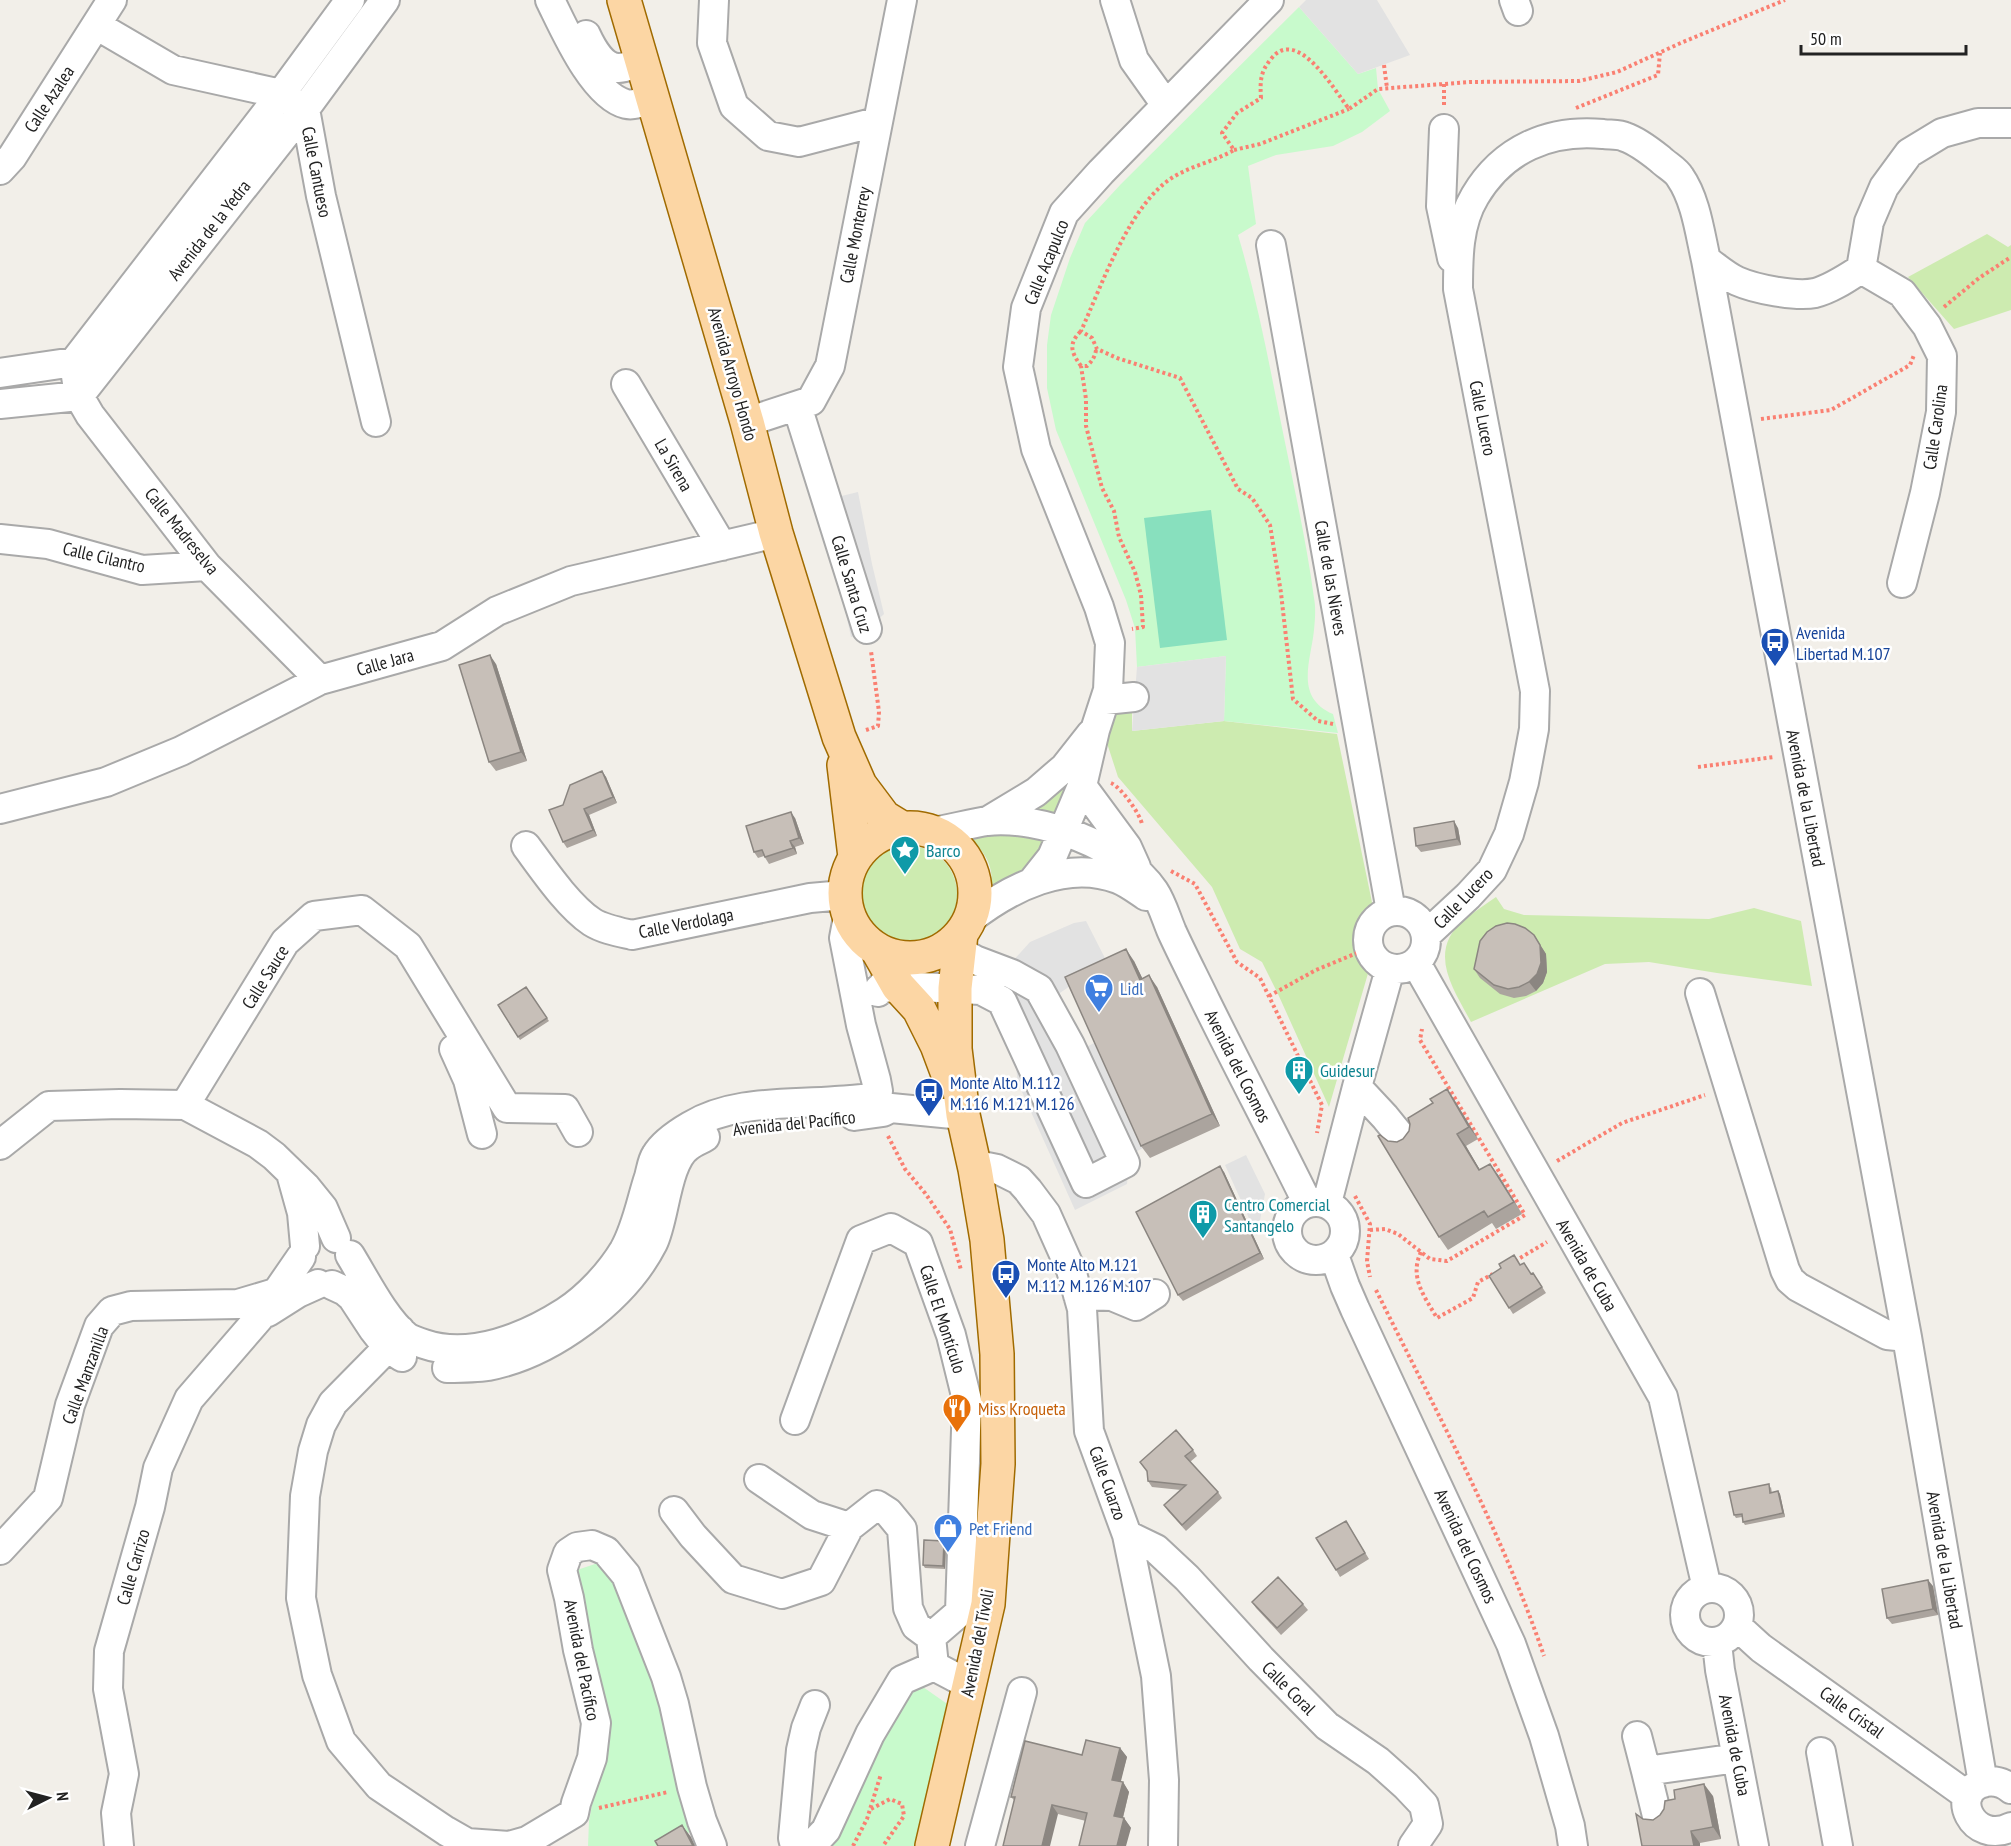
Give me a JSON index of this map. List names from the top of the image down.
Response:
{
  "streets": {
    "main road": ["Avenida Arroyo Hondo", "Avenida del Tívoli"],
    "street": [
      "Calle Azalea",
      "Calle Cantueso",
      "Avenida de la Yedra",
      "Calle Monterrey",
      "Calle Acapulco",
      "Calle Lucero",
      "Calle Carolina",
      "La Sirena",
      "Calle Madreselva",
      "Calle Cilantro",
      "Calle de las Nieves",
      "Calle Santa Cruz",
      "Calle Jara",
      "Avenida de la Libertad",
      "Calle Verdolaga",
      "Calle Sauce",
      "Avenida del Cosmos",
      "Avenida del Pacífico",
      "Avenida de Cuba",
      "Calle El Montículo",
      "Calle Manzanilla",
      "Calle Cuarzo",
      "Calle Carrizo",
      "Calle Coral",
      "Calle Cristal"
    ]
  },
  "crossings": [
    ["Calle Azalea", "Calle Cantueso"],
    ["Calle Cantueso", "Avenida de la Yedra"],
    ["Avenida de la Yedra", "Calle Madreselva"],
    ["Calle Monterrey", "Avenida Arroyo Hondo"],
    ["Calle Monterrey", "Calle Santa Cruz"],
    ["Avenida Arroyo Hondo", "Calle Santa Cruz"],
    ["Avenida Arroyo Hondo", "Calle Jara"],
    ["Avenida Arroyo Hondo", "Calle Verdolaga"],
    ["Avenida Arroyo Hondo", "Avenida del Tívoli"],
    ["Calle Lucero", "Calle de las Nieves"],
    ["Calle Lucero", "Avenida de la Libertad"],
    ["Calle Lucero", "Avenida de Cuba"],
    ["La Sirena", "Calle Jara"],
    ["Calle Madreselva", "Calle Cilantro"],
    ["Calle Madreselva", "Calle Jara"],
    ["Calle de las Nieves", "Avenida de Cuba"],
    ["Avenida de la Libertad", "Calle Cristal"],
    ["Calle Verdolaga", "Avenida del Tívoli"],
    ["Avenida del Pacífico", "Avenida del Tívoli"],
    ["Avenida de Cuba", "Calle Cristal"],
    ["Calle Cuarzo", "Avenida del Tívoli"],
    ["Calle Cuarzo", "Calle Coral"]
  ],
  "places": {
    "bus stop": ["Avenida Libertad M.107", "Monte Alto M.112 M.116 M.121 M.126", "Monte Alto M.121 M.112 M.126 M.107"],
    "place": ["Barco"],
    "supermarket": ["Lidl"],
    "building": ["Guidesur", "Centro Comercial Santangelo"],
    "restaurant": ["Miss Kroqueta"],
    "shop": ["Pet Friend"]
  },
  "scale_bar": "50 m",
  "north": "right"
}
